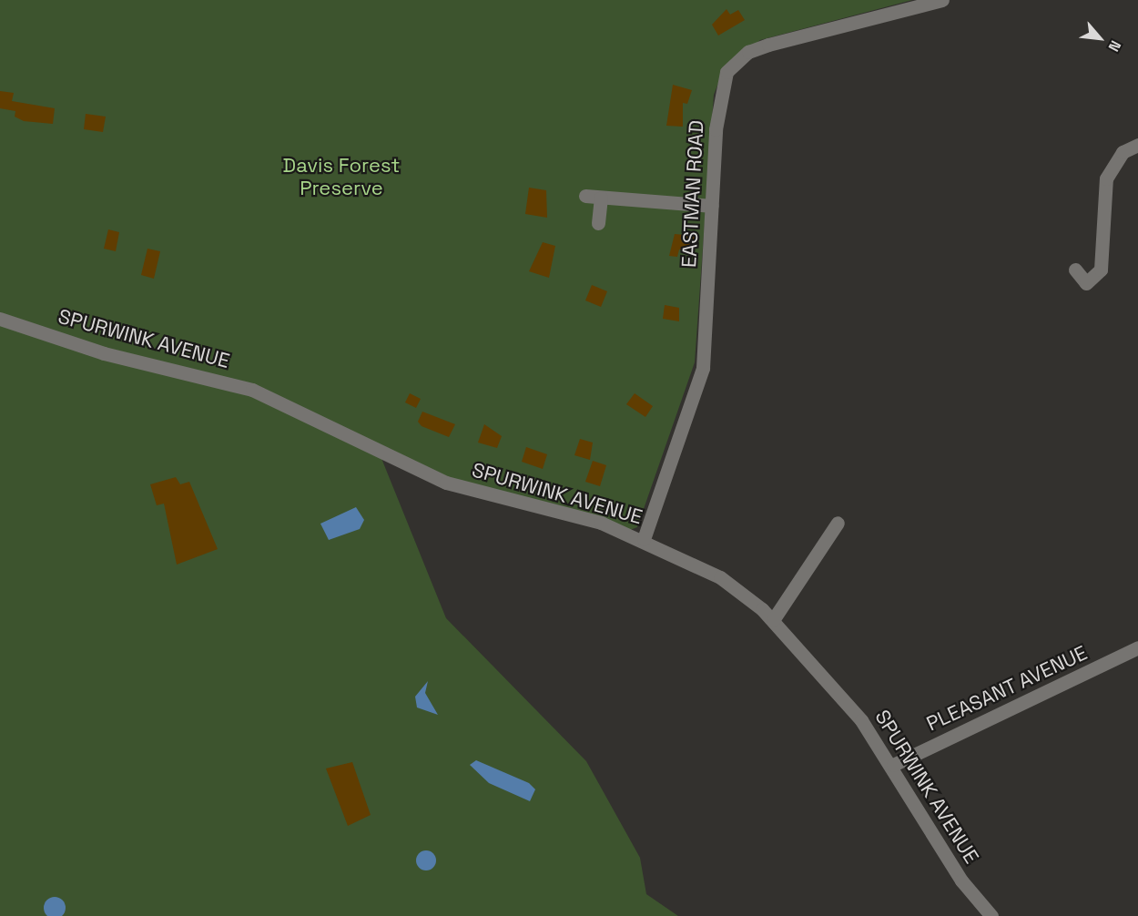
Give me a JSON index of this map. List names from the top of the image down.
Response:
{
  "streets": {
    "street": ["EASTMAN ROAD", "SPURWINK AVENUE", "PLEASANT AVENUE"]
  },
  "crossings": [
    ["EASTMAN ROAD", "SPURWINK AVENUE"],
    ["SPURWINK AVENUE", "PLEASANT AVENUE"]
  ],
  "parks": ["Davis Forest Preserve"],
  "north": "bottom right"
}
